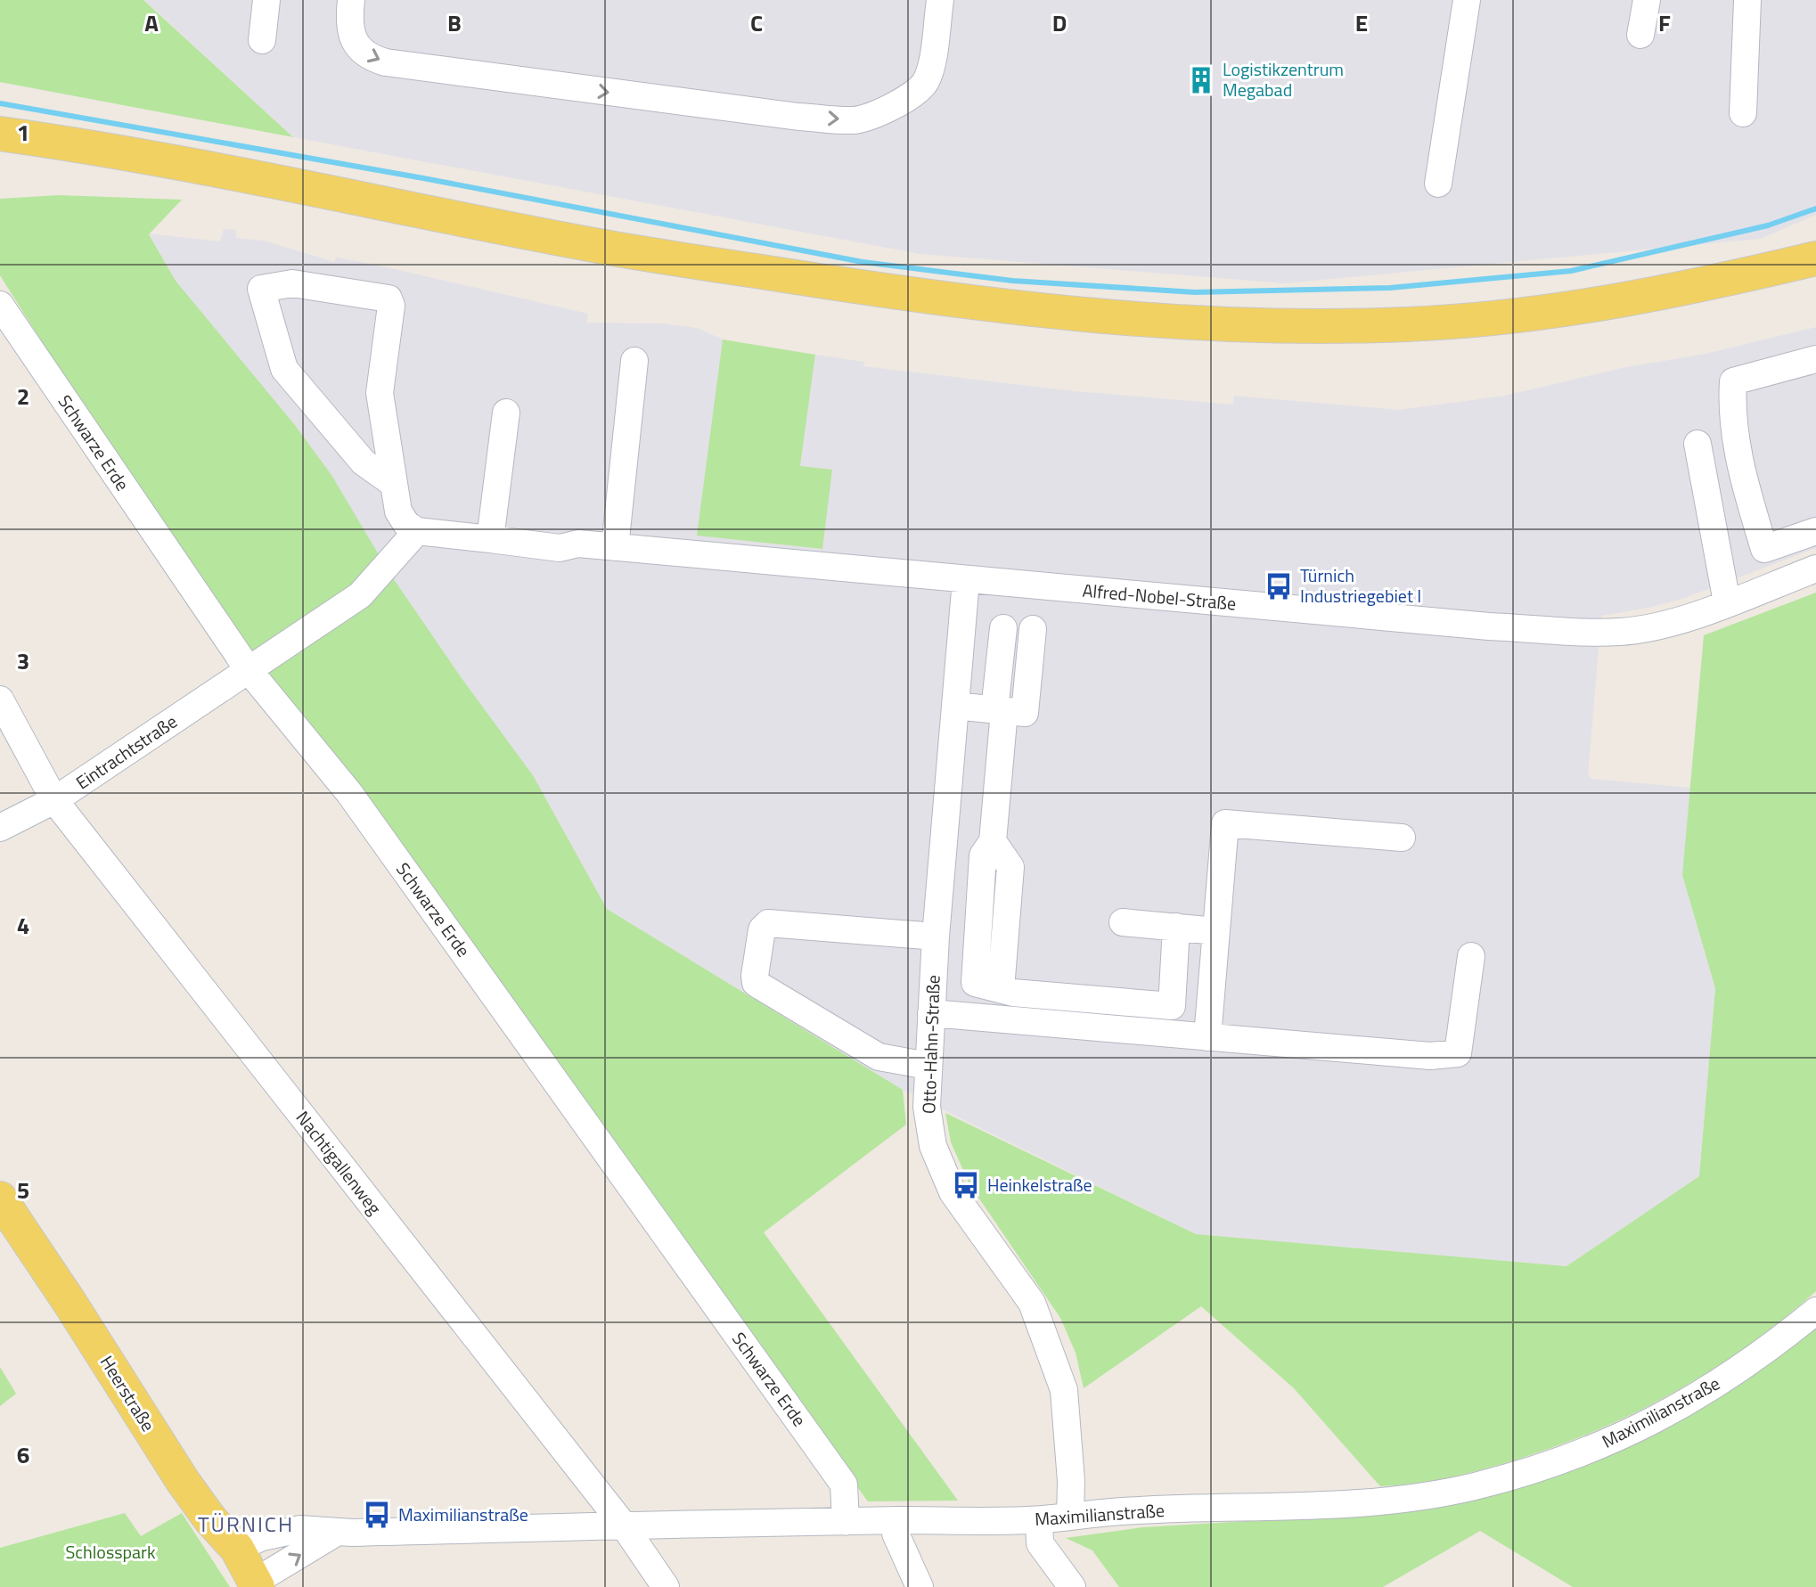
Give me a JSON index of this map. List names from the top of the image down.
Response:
{
  "streets": {
    "main road": ["Heerstraße"],
    "street": [
      "Schwarze Erde",
      "Alfred-Nobel-Straße",
      "Eintrachtstraße",
      "Otto-Hahn-Straße",
      "Nachtigallenweg",
      "Maximilianstraße"
    ]
  },
  "crossings": [
    ["Schwarze Erde", "Eintrachtstraße"],
    ["Schwarze Erde", "Maximilianstraße"],
    ["Alfred-Nobel-Straße", "Eintrachtstraße"],
    ["Alfred-Nobel-Straße", "Otto-Hahn-Straße"],
    ["Eintrachtstraße", "Nachtigallenweg"],
    ["Otto-Hahn-Straße", "Maximilianstraße"],
    ["Nachtigallenweg", "Maximilianstraße"],
    ["Heerstraße", "Maximilianstraße"]
  ],
  "districts": ["TÜRNICH"],
  "parks": ["Schlosspark"],
  "places": {
    "building": ["Logistikzentrum Megabad"],
    "bus stop": ["Türnich Industriegebiet I", "Heinkelstraße", "Maximilianstraße"]
  },
  "grid": {
    "columns": [
      "A",
      "B",
      "C",
      "D",
      "E",
      "F"
    ],
    "rows": [
      "1",
      "2",
      "3",
      "4",
      "5",
      "6"
    ]
  }
}
